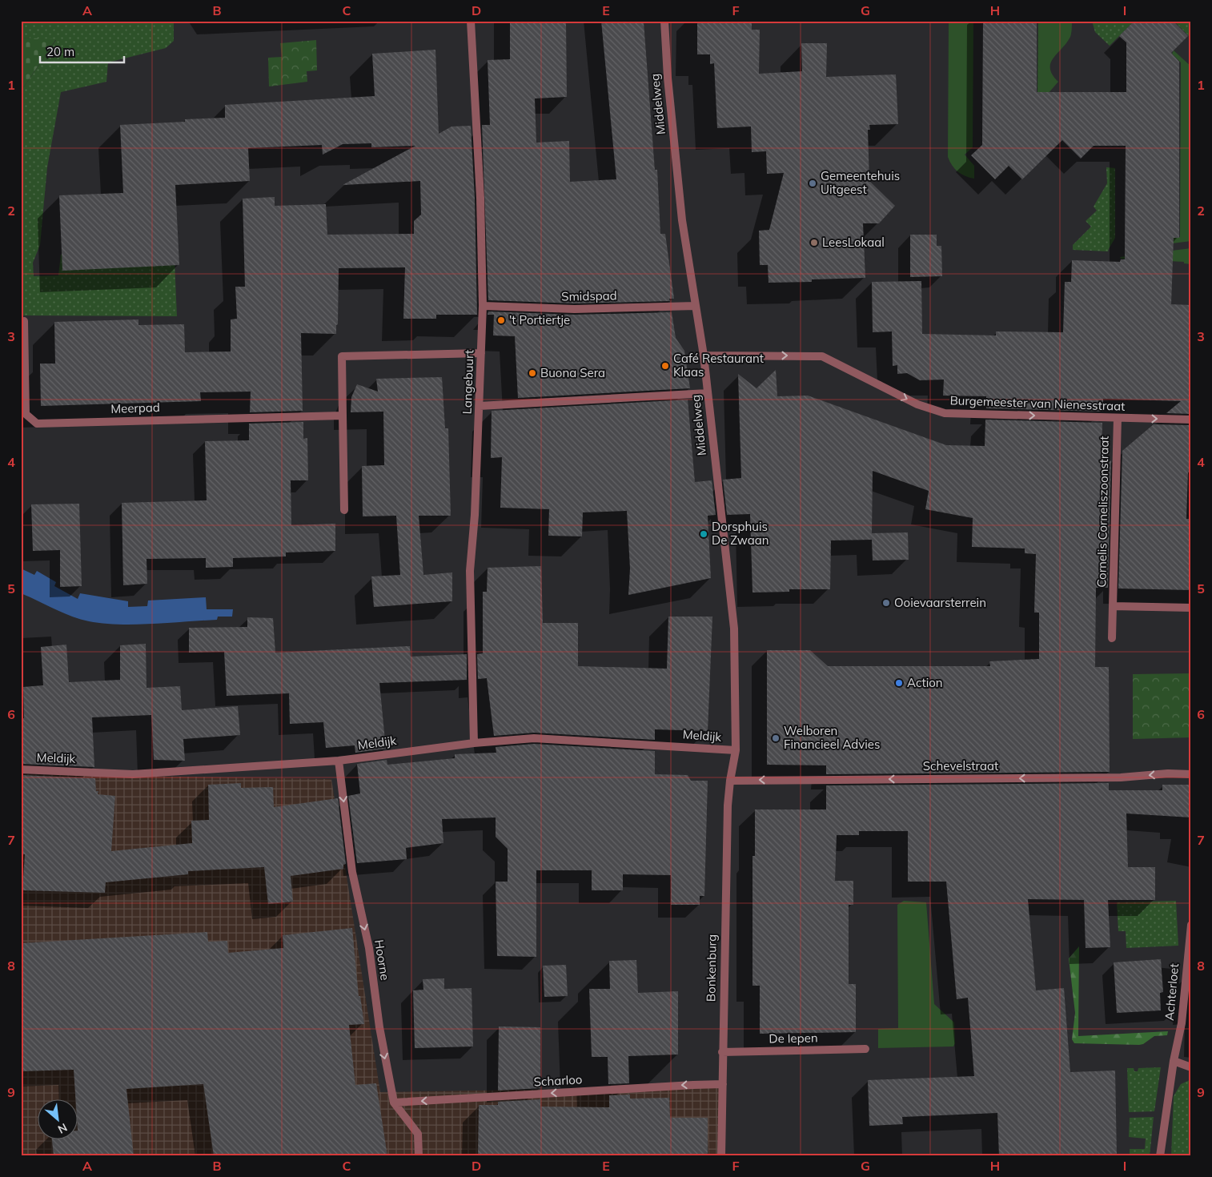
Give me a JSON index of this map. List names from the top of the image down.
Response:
{
  "streets": {
    "street": [
      "Middelweg",
      "Smidspad",
      "Langebuurt",
      "Burgemeester van Nienesstraat",
      "Meerpad",
      "Cornelis Corneliszoonstraat",
      "Meldijk",
      "Schevelstraat",
      "Hoorne",
      "Bonkenburg",
      "Achterloet",
      "De Iepen",
      "Scharloo"
    ]
  },
  "crossings": [
    ["Middelweg", "Smidspad"],
    ["Middelweg", "Burgemeester van Nienesstraat"],
    ["Middelweg", "Meldijk"],
    ["Middelweg", "Schevelstraat"],
    ["Middelweg", "Bonkenburg"],
    ["Smidspad", "Langebuurt"],
    ["Langebuurt", "Meldijk"],
    ["Burgemeester van Nienesstraat", "Cornelis Corneliszoonstraat"],
    ["Meldijk", "Hoorne"],
    ["Schevelstraat", "Bonkenburg"],
    ["Hoorne", "Scharloo"],
    ["Bonkenburg", "De Iepen"],
    ["Bonkenburg", "Scharloo"]
  ],
  "one_way": [
    "Burgemeester van Nienesstraat",
    "Schevelstraat",
    "Hoorne",
    "Scharloo"
  ],
  "places": [
    "Gemeentehuis Uitgeest",
    "LeesLokaal",
    "'t Portiertje",
    "Café Restaurant Klaas",
    "Buona Sera",
    "Dorsphuis De Zwaan",
    "Ooievaarsterrein",
    "Action",
    "Welboren Financieel Advies"
  ],
  "scale_bar": "20 m",
  "north": "bottom right",
  "grid": {
    "columns": [
      "A",
      "B",
      "C",
      "D",
      "E",
      "F",
      "G",
      "H",
      "I"
    ],
    "rows": [
      "1",
      "2",
      "3",
      "4",
      "5",
      "6",
      "7",
      "8",
      "9"
    ]
  }
}
